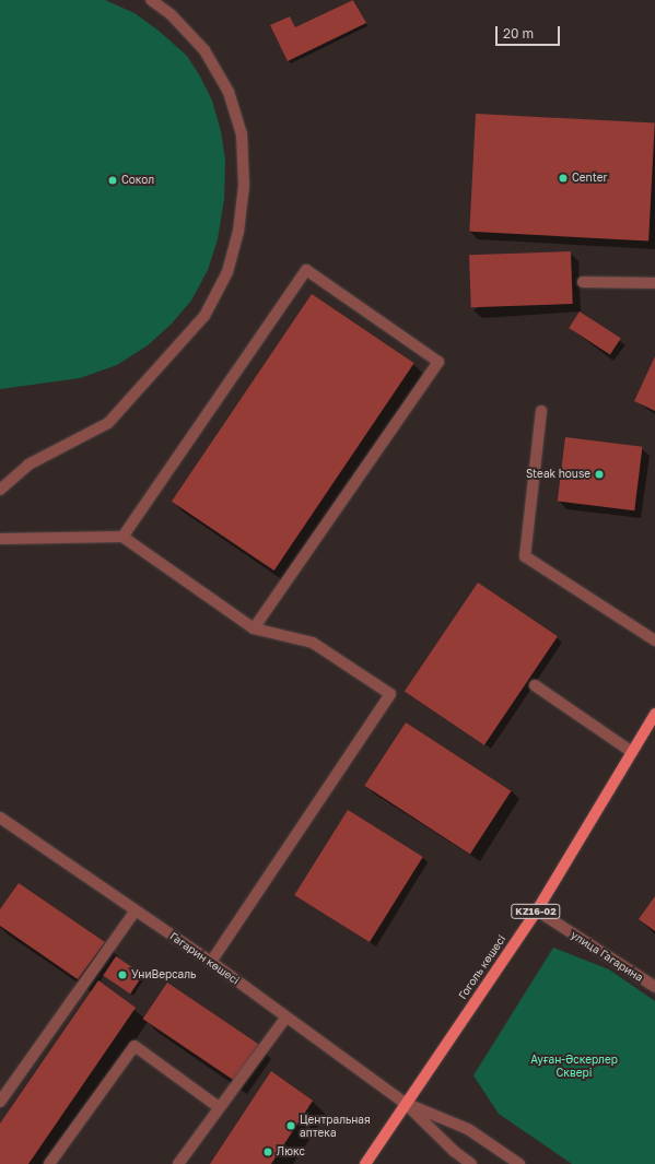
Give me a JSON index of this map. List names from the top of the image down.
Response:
{
  "streets": {
    "main road": ["KZ16-02", "Гоголь көшесі"],
    "street": ["улица Гагарина", "Гагарин көшесі"]
  },
  "crossings": [
    ["улица Гагарина", "Гоголь көшесі"],
    ["Гагарин көшесі", "Гоголь көшесі"]
  ],
  "parks": ["Ауған-Әскерлер Сквері"],
  "places": [
    "Center",
    "Сокол",
    "Steak house",
    "УниВерсаль",
    "Центральная аптека",
    "Люкс"
  ],
  "scale_bar": "20 m"
}
